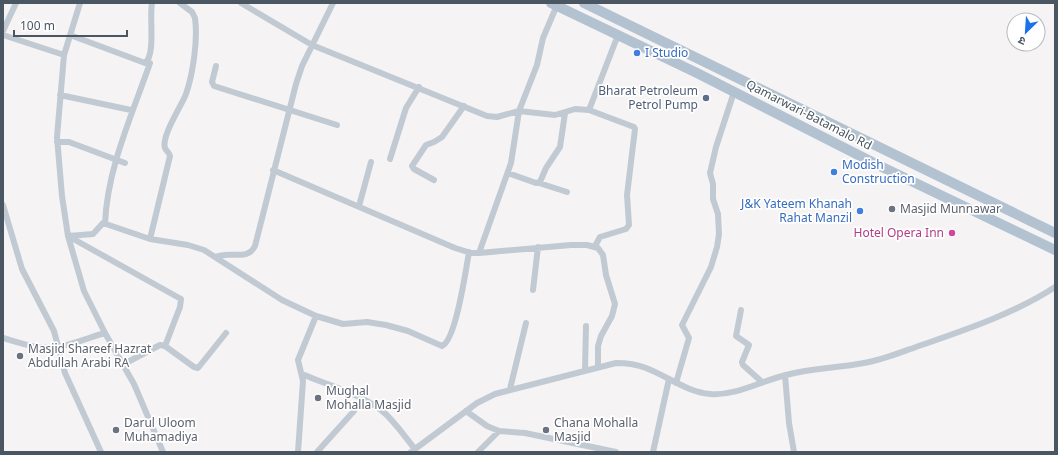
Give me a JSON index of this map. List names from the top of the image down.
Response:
{
  "streets": {
    "main road": ["Qamarwari-Batamalo Rd"]
  },
  "places": [
    "I Studio",
    "Bharat Petroleum Petrol Pump",
    "Modish Construction",
    "Masjid Munnawar",
    "J&K Yateem Khanah Rahat Manzil",
    "Hotel Opera Inn",
    "Masjid Shareef Hazrat Abdullah Arabi RA",
    "Mughal Mohalla Masjid",
    "Darul Uloom Muhamadiya",
    "Chana Mohalla Masjid"
  ],
  "scale_bar": "100 m",
  "north": "bottom left"
}
